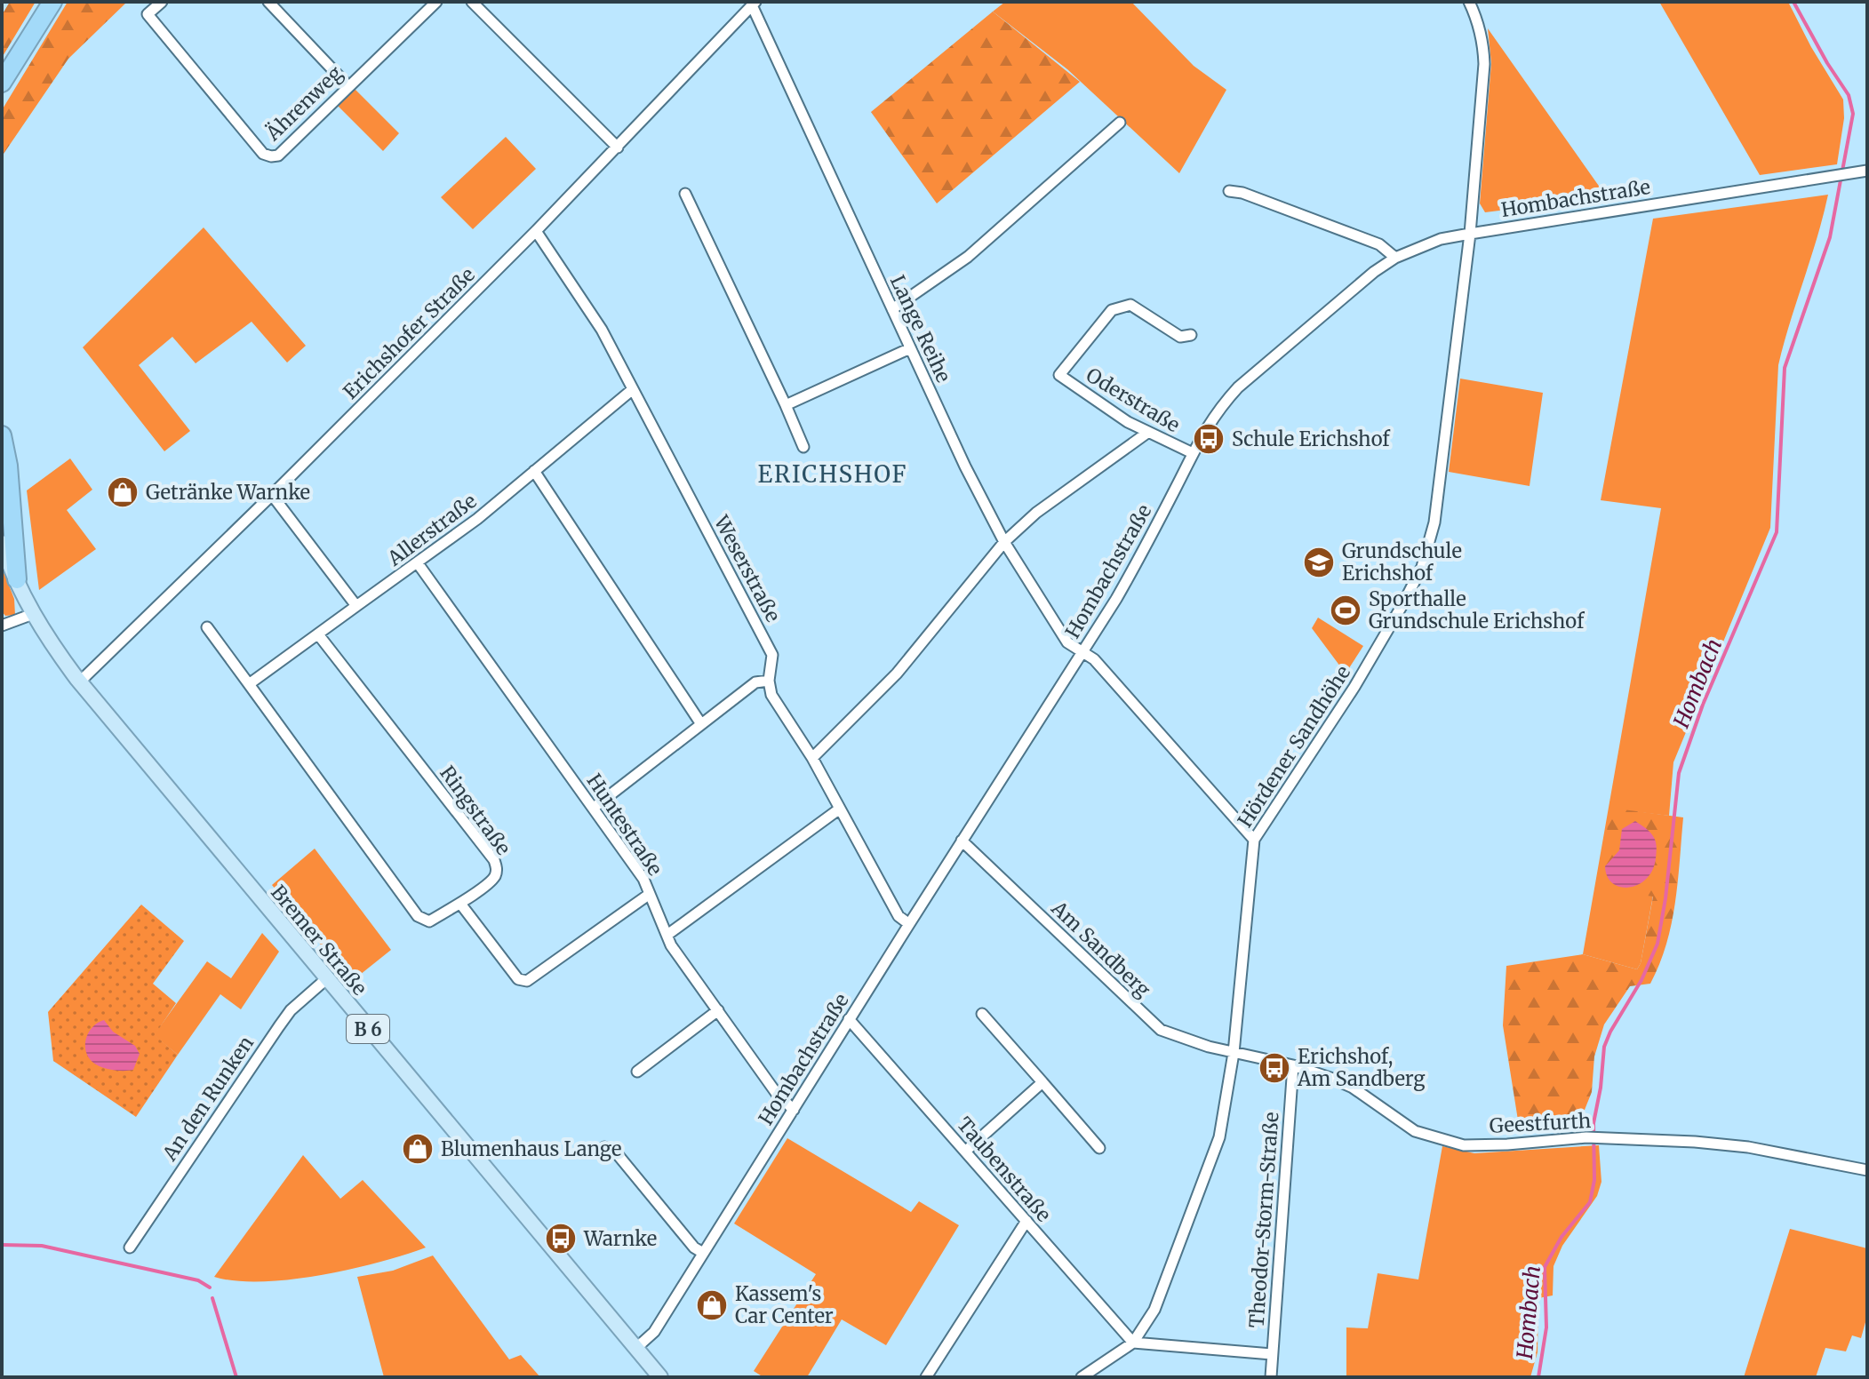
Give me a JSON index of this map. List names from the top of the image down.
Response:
{
  "streets": {
    "highway": ["B 6"],
    "main road": ["Bremer Straße"],
    "street": [
      "Ährenweg",
      "Hombachstraße",
      "Lange Reihe",
      "Erichshofer Straße",
      "Oderstraße",
      "Allerstraße",
      "Weserstraße",
      "Hördener Sandhöhe",
      "Ringstraße",
      "Huntestraße",
      "Am Sandberg",
      "An den Runken",
      "Geestfurth",
      "Taubenstraße",
      "Theodor-Storm-Straße"
    ]
  },
  "crossings": [
    ["Hombachstraße", "Lange Reihe"],
    ["Hombachstraße", "Oderstraße"],
    ["Hombachstraße", "Weserstraße"],
    ["Hombachstraße", "Hördener Sandhöhe"],
    ["Hombachstraße", "Huntestraße"],
    ["Hombachstraße", "Bremer Straße"],
    ["Hombachstraße", "Am Sandberg"],
    ["Hombachstraße", "Taubenstraße"],
    ["Lange Reihe", "Erichshofer Straße"],
    ["Lange Reihe", "Hördener Sandhöhe"],
    ["Erichshofer Straße", "Weserstraße"],
    ["Erichshofer Straße", "Bremer Straße"],
    ["Allerstraße", "Weserstraße"],
    ["Allerstraße", "Huntestraße"],
    ["Hördener Sandhöhe", "Am Sandberg"],
    ["Hördener Sandhöhe", "Geestfurth"],
    ["Hördener Sandhöhe", "Taubenstraße"],
    ["Bremer Straße", "B 6"],
    ["Bremer Straße", "An den Runken"],
    ["Am Sandberg", "Geestfurth"],
    ["Geestfurth", "Theodor-Storm-Straße"]
  ],
  "districts": ["ERICHSHOF"],
  "water": ["Hombach"],
  "places": {
    "bus stop": ["Schule Erichshof", "Erichshof, Am Sandberg", "Warnke"],
    "shop": ["Getränke Warnke", "Blumenhaus Lange", "Kassem's Car Center"],
    "school or university": ["Grundschule Erichshof"],
    "sports": ["Sporthalle Grundschule Erichshof"]
  }
}
